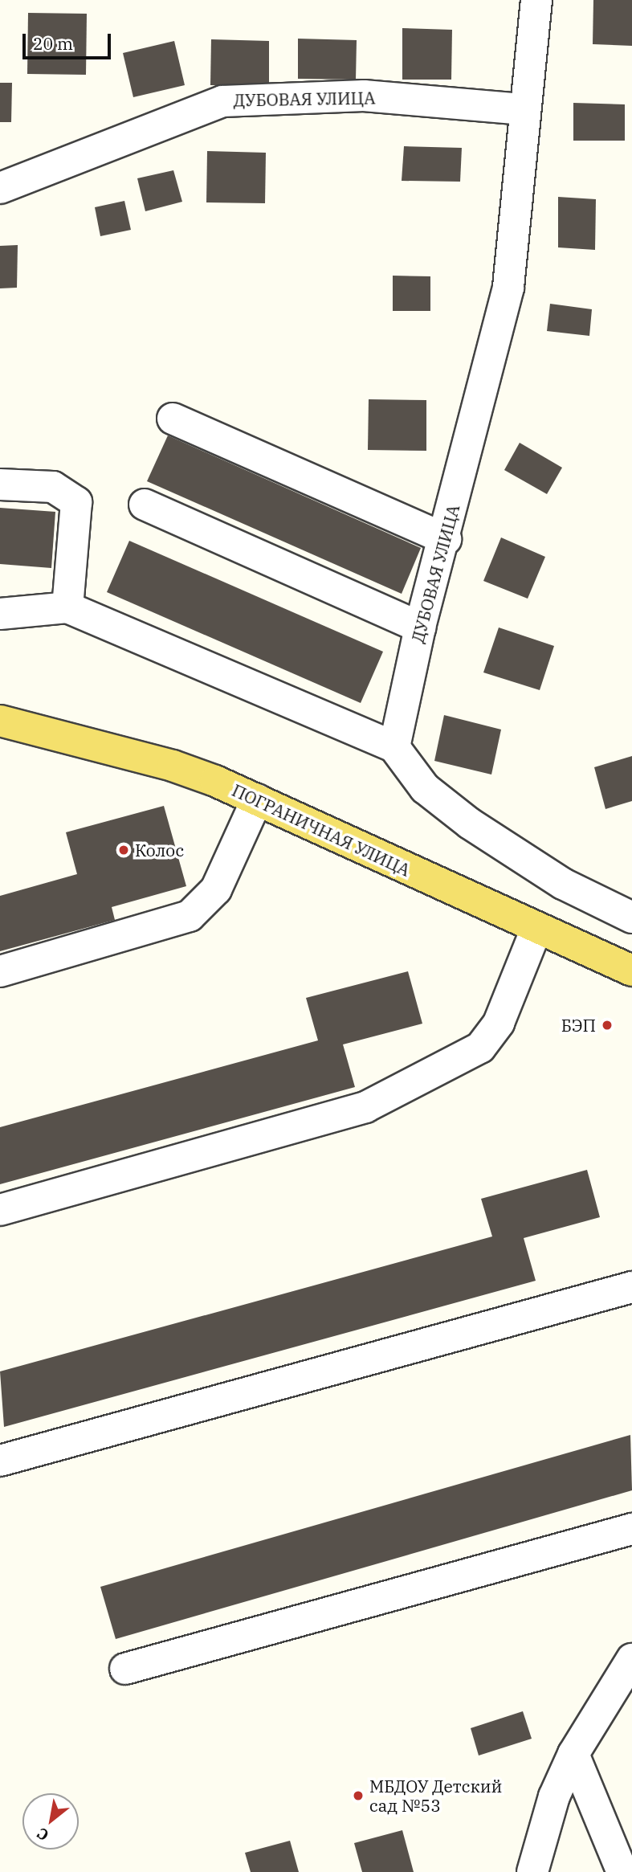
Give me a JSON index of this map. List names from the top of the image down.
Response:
{
  "streets": {
    "main road": ["ПОГРАНИЧНАЯ УЛИЦА"],
    "street": ["ДУБОВАЯ УЛИЦА"]
  },
  "places": ["Колос", "БЭП", "МБДОУ Детский сад №53"],
  "scale_bar": "20 m",
  "north": "bottom left"
}
